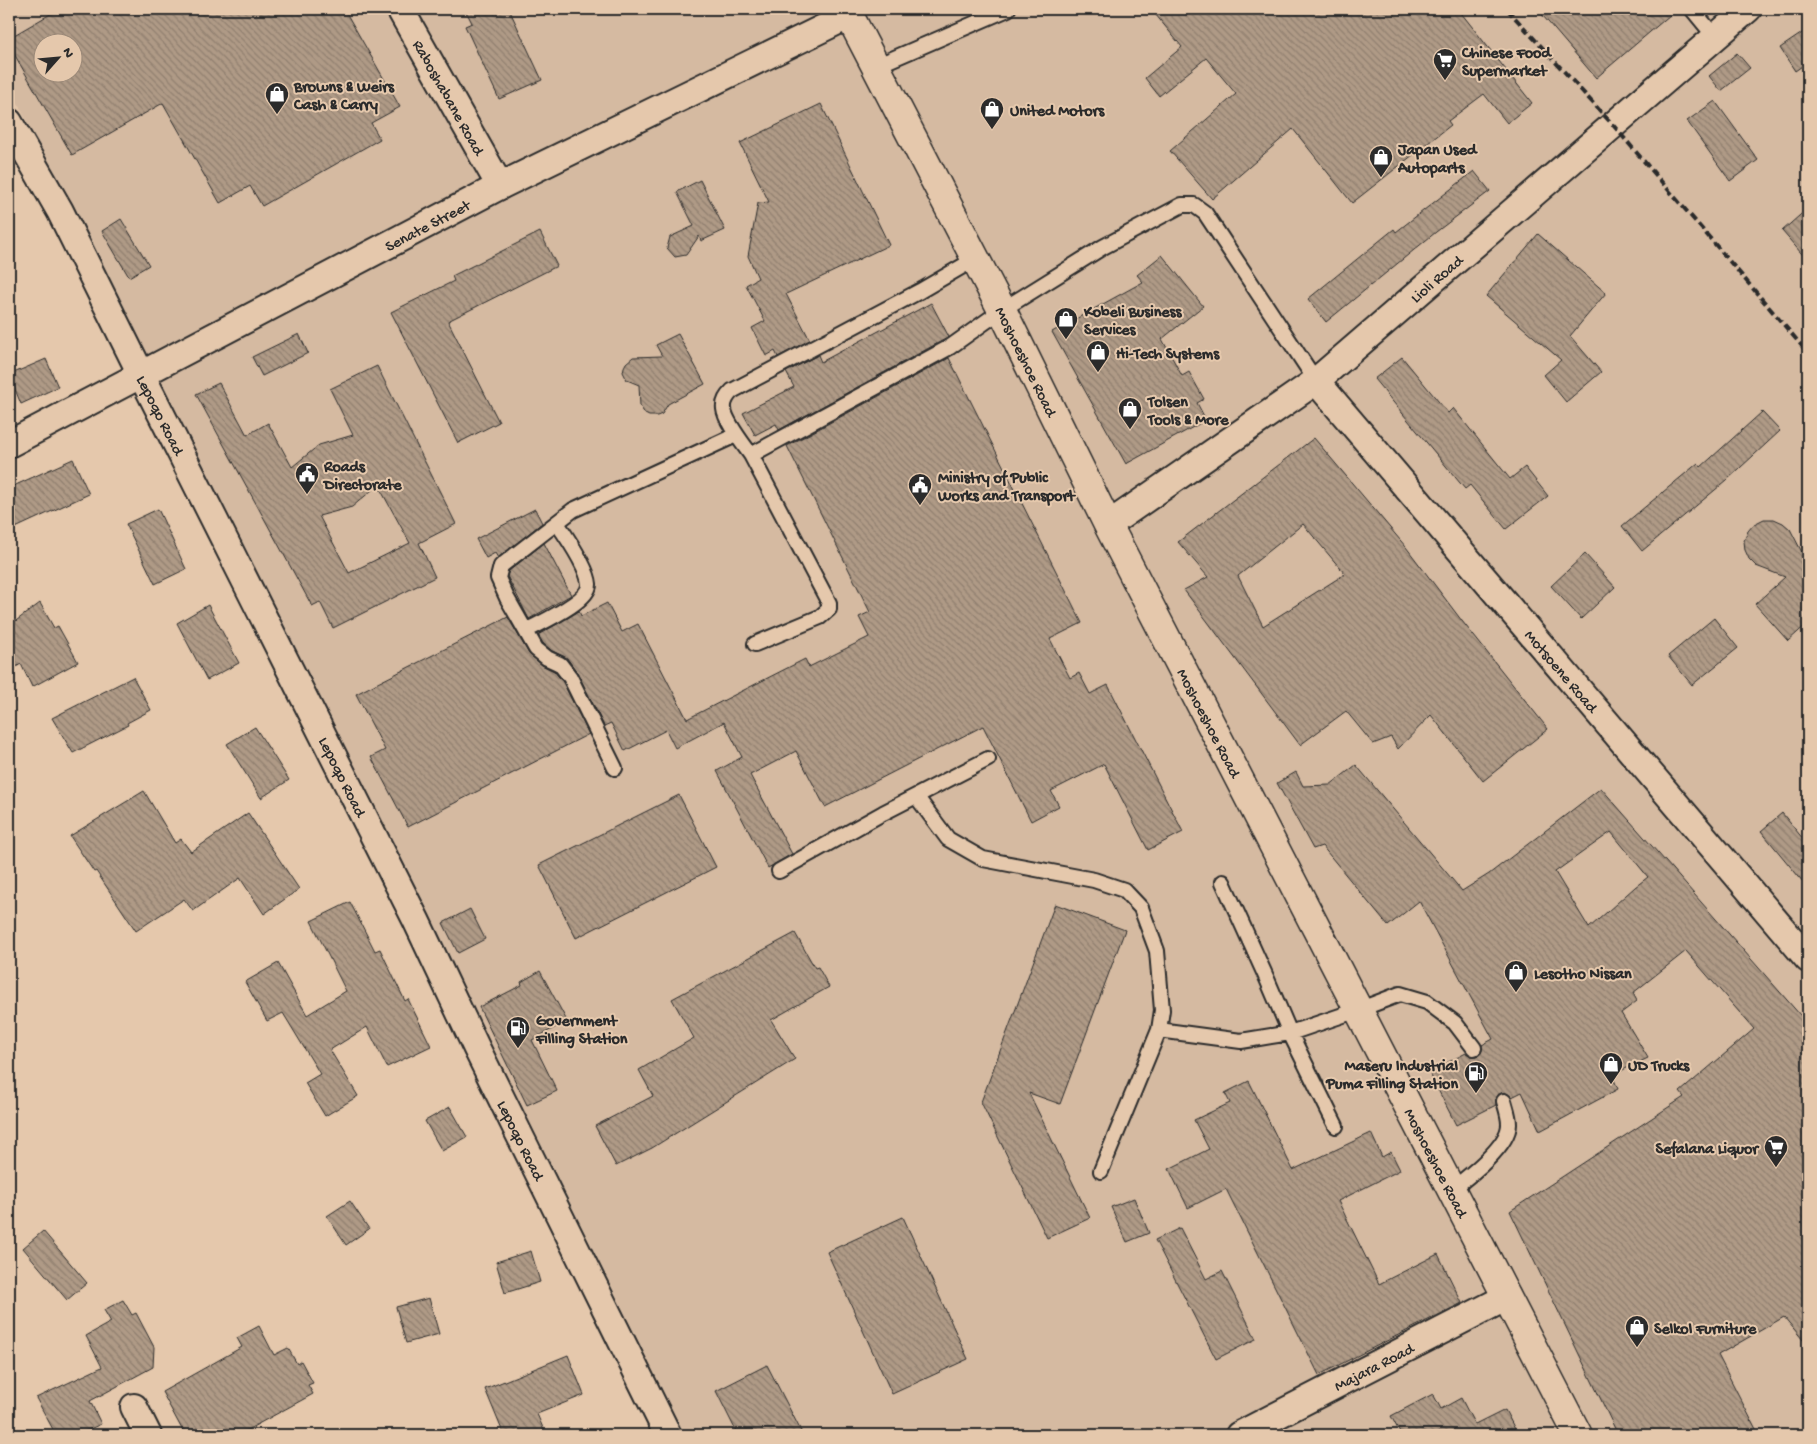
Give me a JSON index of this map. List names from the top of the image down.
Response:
{
  "streets": {
    "main road": ["Moshoeshoe Road"],
    "street": [
      "Raboshabane Road",
      "Senate Street",
      "Lioli Road",
      "Lepoqo Road",
      "Motsoene Road",
      "Majara Road"
    ]
  },
  "crossings": [
    ["Raboshabane Road", "Senate Street"],
    ["Senate Street", "Moshoeshoe Road"],
    ["Senate Street", "Lepoqo Road"],
    ["Lioli Road", "Moshoeshoe Road"],
    ["Lioli Road", "Motsoene Road"],
    ["Moshoeshoe Road", "Majara Road"]
  ],
  "places": {
    "supermarket": ["Chinese Food Supermarket", "Sefalana Liquor"],
    "shop": [
      "Browns & Weirs Cash & Carry",
      "United Motors",
      "Japan Used Autoparts",
      "Kobeli Business Services",
      "Hi-Tech Systems",
      "Tolsen Tools & More",
      "Lesotho Nissan",
      "UD Trucks",
      "Selkol Furniture"
    ],
    "public building": ["Roads Directorate", "Ministry of Public Works and Transport"],
    "fuel station": ["Government Filling Station", "Maseru Industrial Puma Filling Station"]
  },
  "north": "top right"
}
